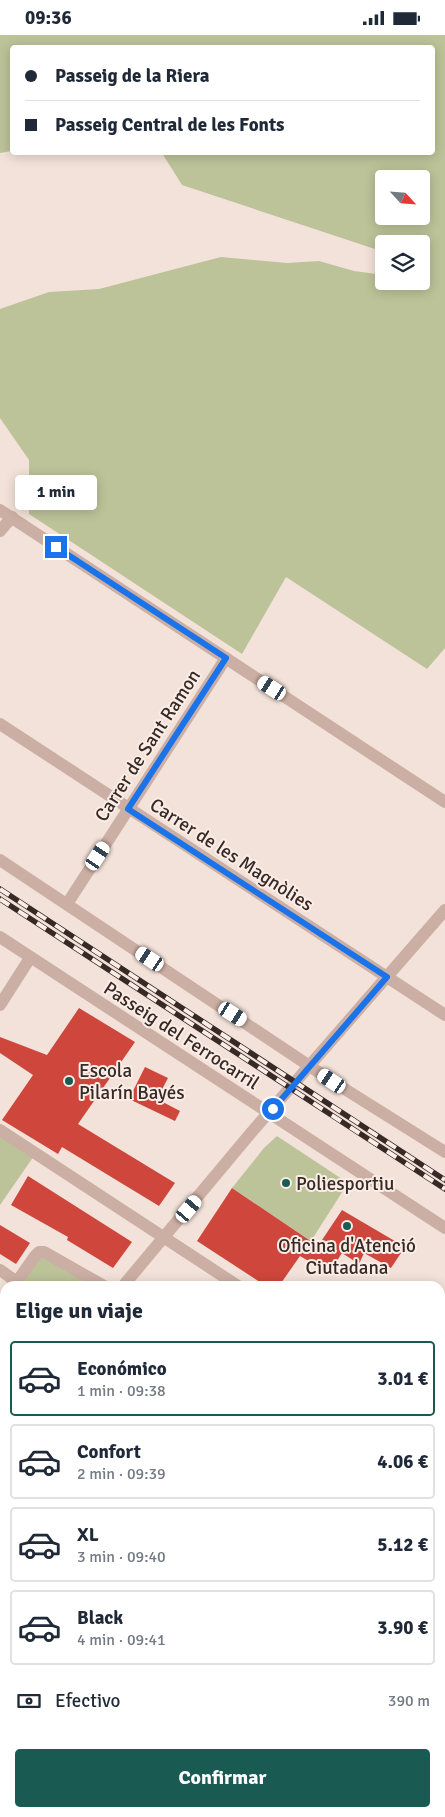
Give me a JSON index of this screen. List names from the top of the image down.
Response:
{
  "streets": {
    "street": ["Carrer de Sant Ramon", "Carrer de les Magnòlies", "Passeig del Ferrocarril"]
  },
  "crossings": [
    ["Carrer de Sant Ramon", "Carrer de les Magnòlies"]
  ],
  "places": ["Escola Pilarín Bayés", "Poliesportiu", "Oficina d'Atenció Ciutadana"],
  "north": "bottom right",
  "page": {
    "status": "09:36",
    "banner": ["Passeig de la Riera", "Passeig Central de les Fonts"],
    "bubble": "1 min",
    "heading": "Elige un viaje",
    "list": [
      {
        "name": "Económico",
        "note": "1 min · 09:38",
        "value": "3.01 €"
      },
      {
        "name": "Confort",
        "note": "2 min · 09:39",
        "value": "4.06 €"
      },
      {
        "name": "XL",
        "note": "3 min · 09:40",
        "value": "5.12 €"
      },
      {
        "name": "Black",
        "note": "4 min · 09:41",
        "value": "3.90 €"
      }
    ],
    "pay": ["Efectivo", "390 m"],
    "buttons": "Confirmar"
  }
}
